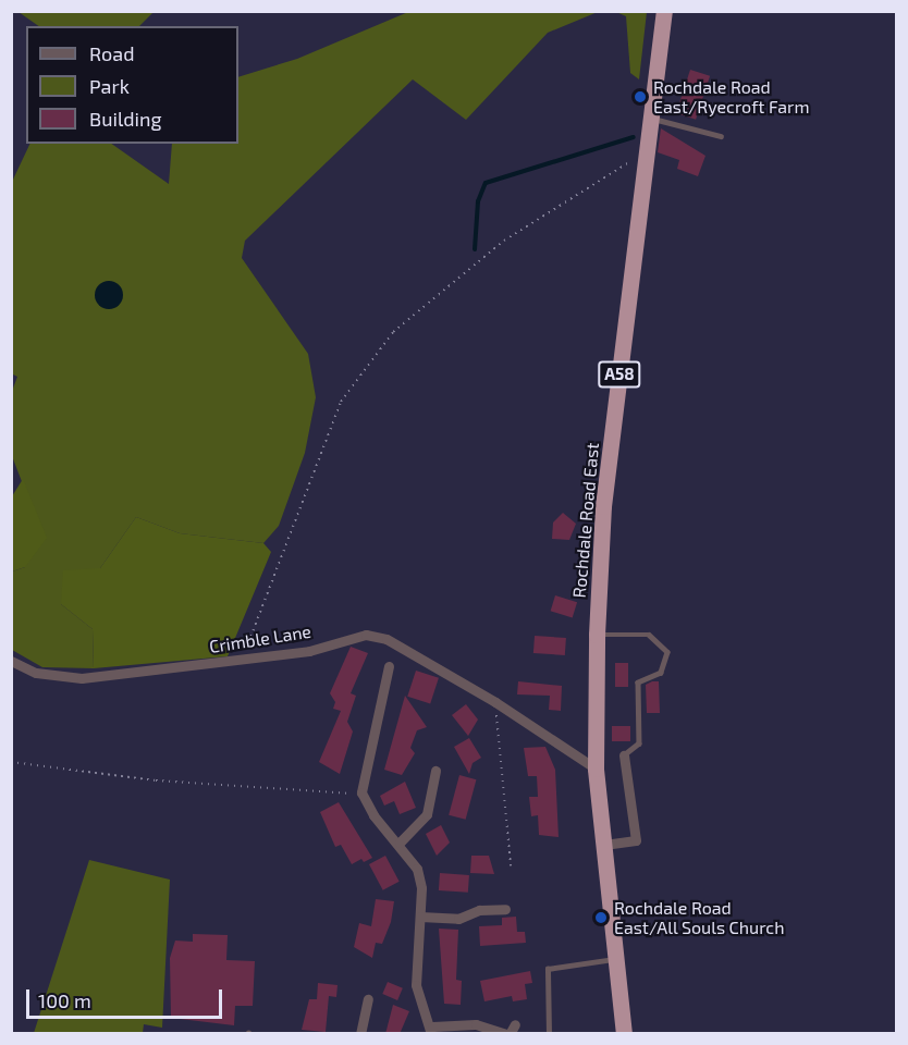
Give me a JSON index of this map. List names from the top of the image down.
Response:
{
  "streets": {
    "highway": ["A58", "Rochdale Road East"],
    "street": ["Crimble Lane"]
  },
  "crossings": [
    ["Rochdale Road East", "Crimble Lane"]
  ],
  "places": ["Rochdale Road East/Ryecroft Farm", "Rochdale Road East/All Souls Church"],
  "legend": ["Road", "Park", "Building"],
  "scale_bar": "100 m"
}
